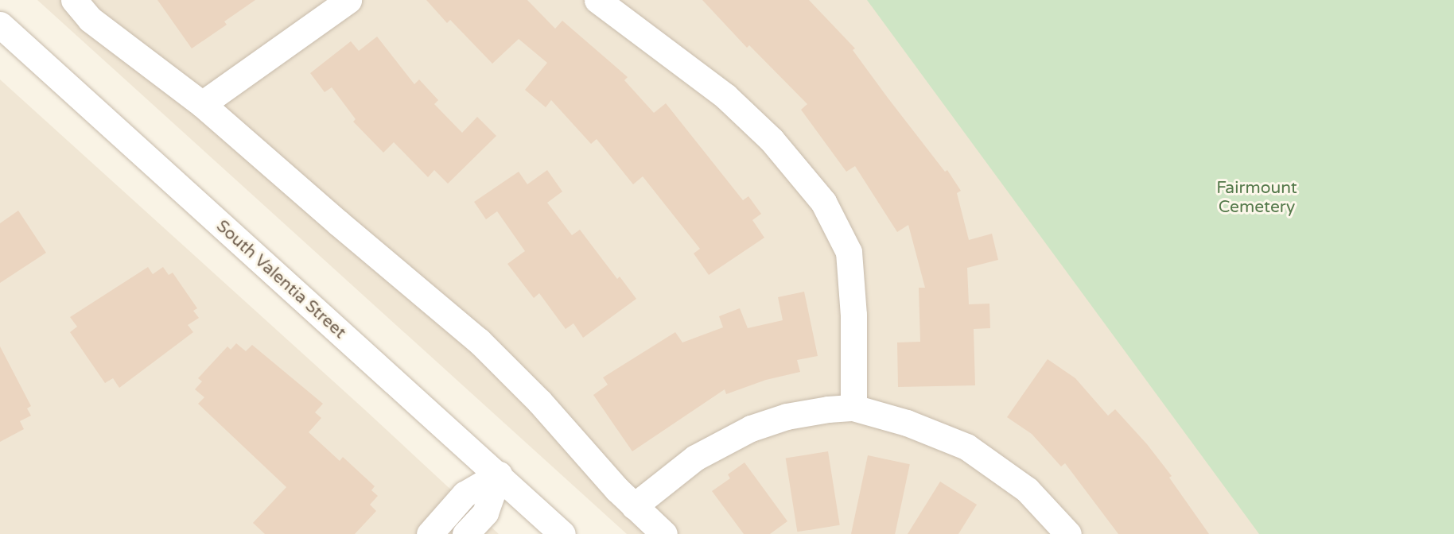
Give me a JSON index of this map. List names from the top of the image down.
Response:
{
  "streets": {
    "street": ["South Valentia Street"]
  },
  "parks": ["Fairmount Cemetery"]
}
